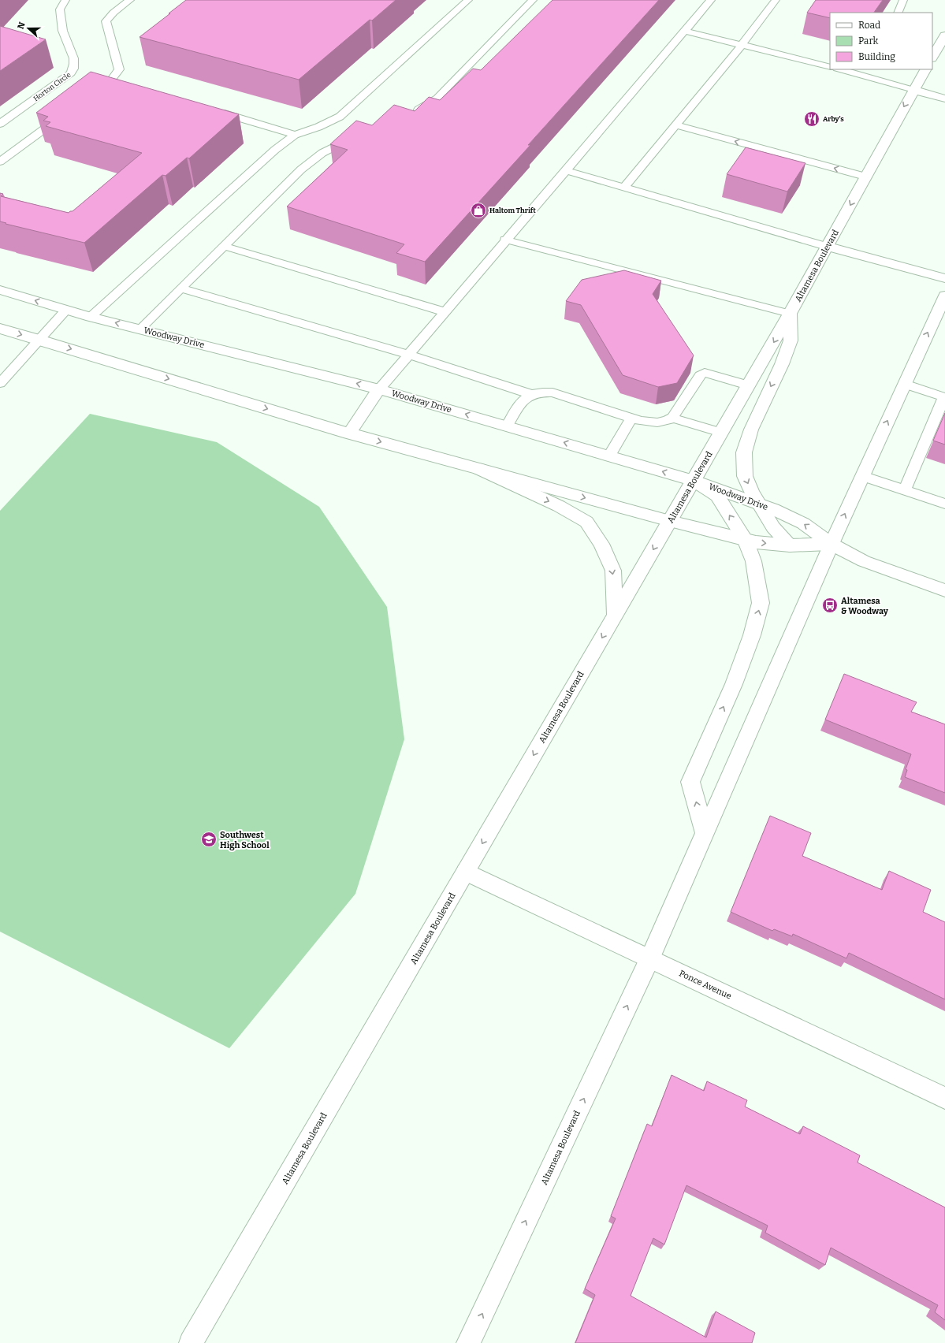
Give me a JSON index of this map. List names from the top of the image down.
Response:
{
  "streets": {
    "main road": ["Altamesa Boulevard", "Woodway Drive", "Ponce Avenue"],
    "lane": ["Horton Circle"]
  },
  "crossings": [
    ["Altamesa Boulevard", "Woodway Drive"],
    ["Altamesa Boulevard", "Ponce Avenue"]
  ],
  "places": {
    "restaurant": ["Arby's"],
    "shop": ["Haltom Thrift"],
    "bus stop": ["Altamesa & Woodway"],
    "school or university": ["Southwest High School"]
  },
  "legend": ["Road", "Park", "Building"],
  "north": "left"
}
